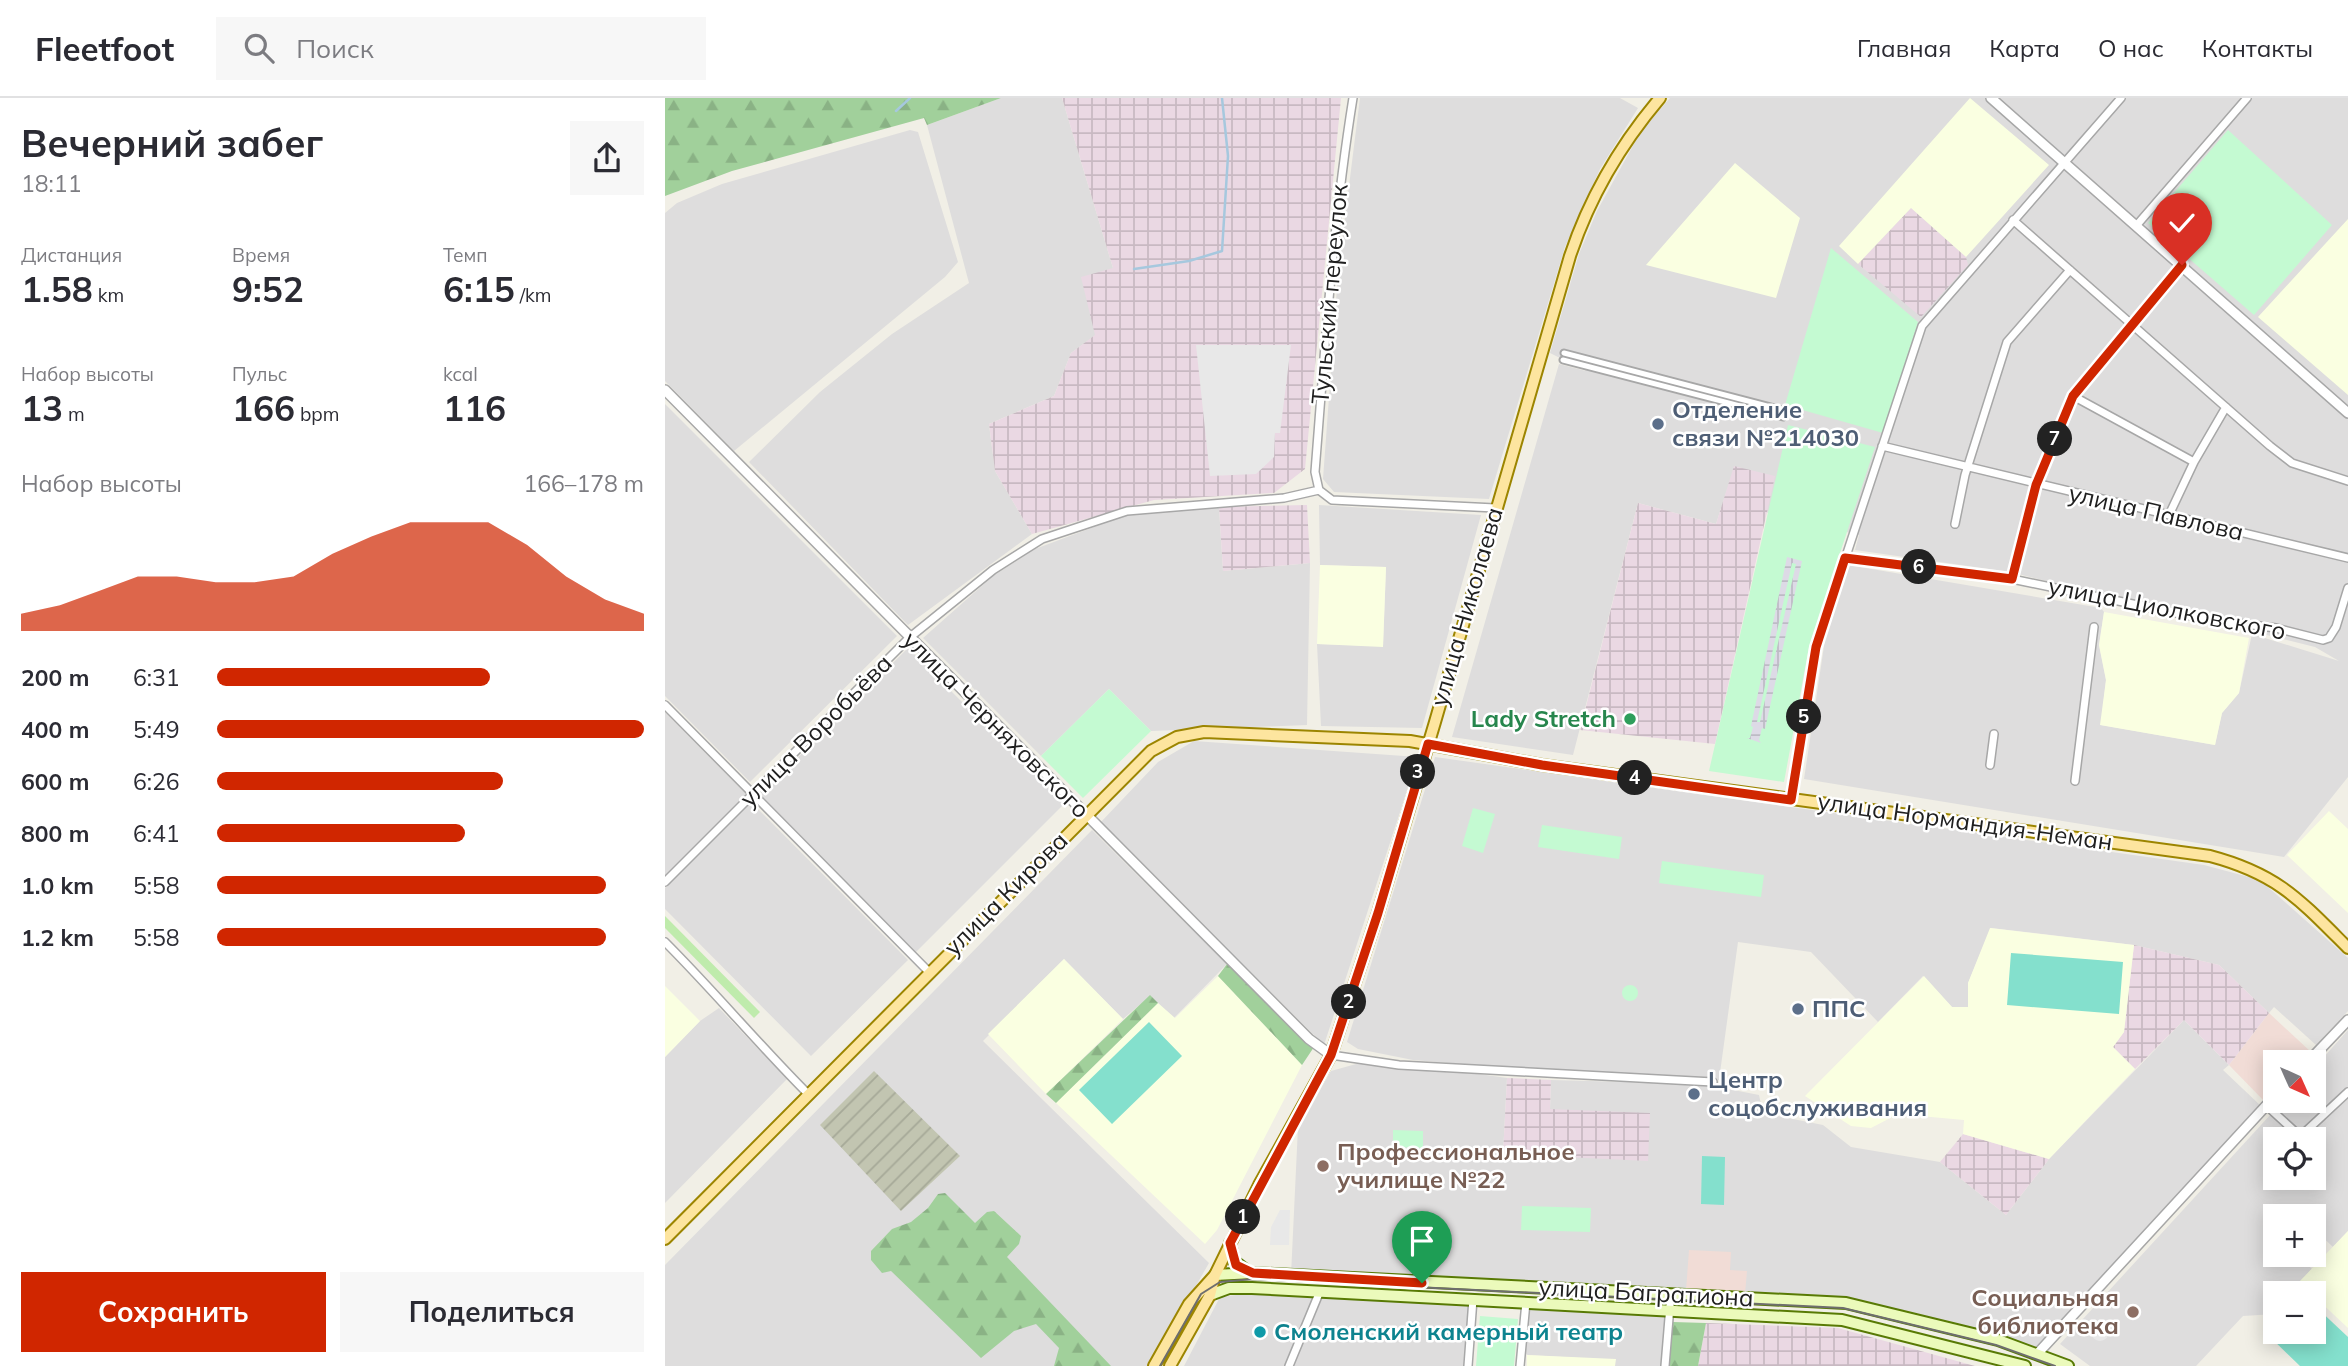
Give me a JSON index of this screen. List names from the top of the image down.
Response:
{
  "streets": {
    "main road": [
      "улица Николаева",
      "улица Нормандия-Неман",
      "улица Кирова",
      "улица Багратиона"
    ],
    "street": [
      "Тульский переулок",
      "улица Павлова",
      "улица Циолковского",
      "улица Черняховского",
      "улица Воробьёва"
    ]
  },
  "crossings": [
    ["Тульский переулок", "улица Воробьёва"],
    ["улица Николаева", "улица Черняховского"],
    ["улица Николаева", "улица Нормандия-Неман"],
    ["улица Николаева", "улица Кирова"],
    ["улица Николаева", "улица Багратиона"],
    ["улица Черняховского", "улица Воробьёва"],
    ["улица Черняховского", "улица Кирова"],
    ["улица Нормандия-Неман", "улица Кирова"]
  ],
  "places": [
    "Отделение связи №214030",
    "Lady Stretch",
    "ППС",
    "Центр соцобслуживания",
    "Профессиональное училище №22",
    "Социальная библиотека",
    "Смоленский камерный театр"
  ],
  "north": "bottom right",
  "page": {
    "header": "Fleetfoot",
    "search": "Поиск",
    "nav": [
      "Главная",
      "Карта",
      "О нас",
      "Контакты"
    ],
    "heading": ["Вечерний забег", "18:11"],
    "stats": [
      ["Дистанция", "1.58 km"],
      ["Время", "9:52"],
      ["Темп", "6:15 /km"],
      ["Набор высоты", "13 m"],
      ["Пульс", "166 bpm"],
      ["kcal", "116"]
    ],
    "pins": [
      "7",
      "6",
      "5",
      "3",
      "4",
      "2",
      "1"
    ],
    "chart": ["Набор высоты", "166–178 m"],
    "list": [
      {
        "name": "200 m",
        "note": "6:31"
      },
      {
        "name": "400 m",
        "note": "5:49"
      },
      {
        "name": "600 m",
        "note": "6:26"
      },
      {
        "name": "800 m",
        "note": "6:41"
      },
      {
        "name": "1.0 km",
        "note": "5:58"
      },
      {
        "name": "1.2 km",
        "note": "5:58"
      }
    ],
    "map_buttons": ["+", "−"],
    "buttons": ["Сохранить", "Поделиться"]
  }
}
